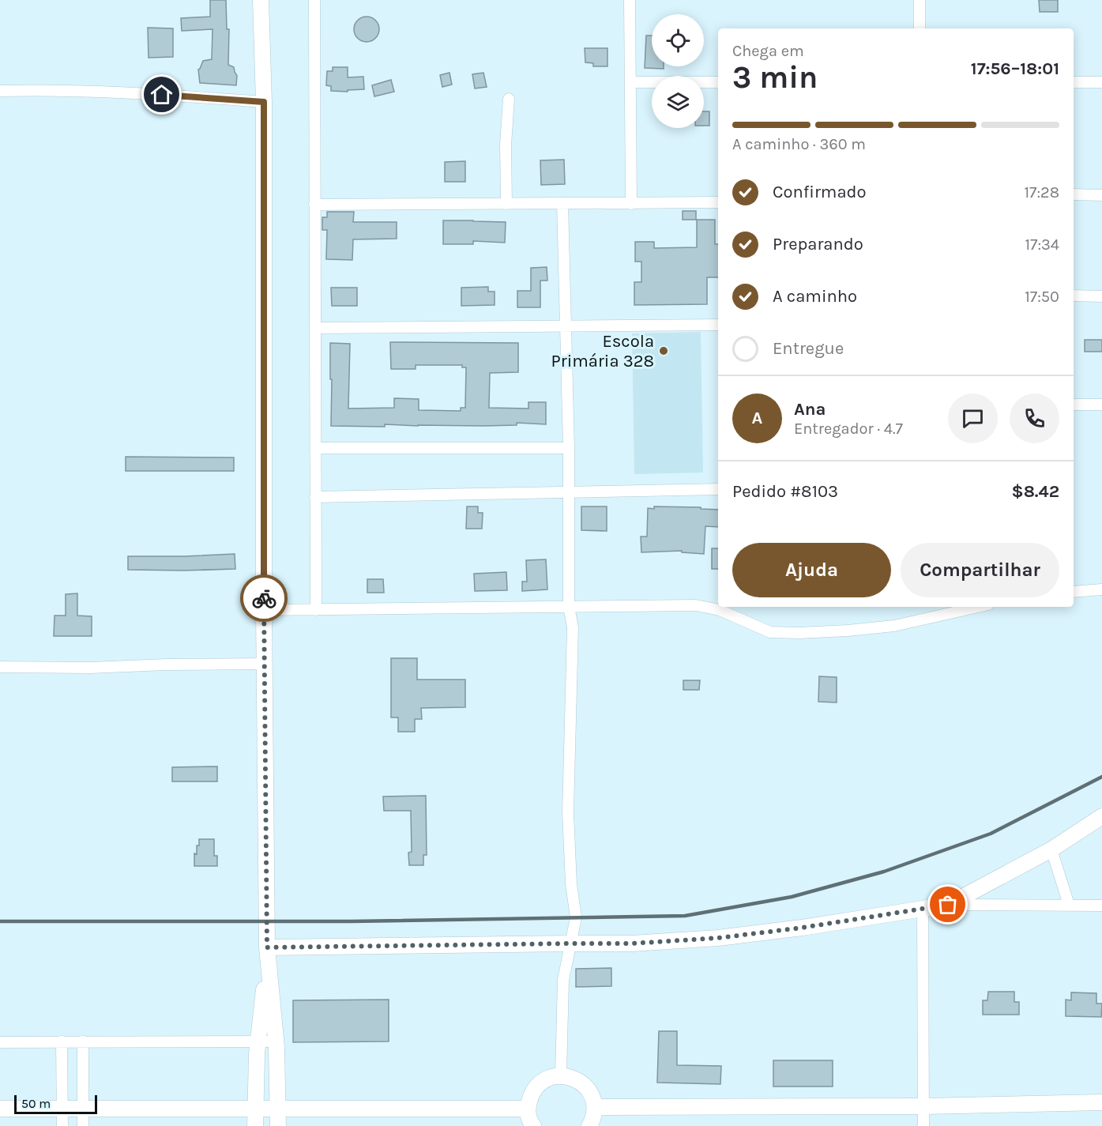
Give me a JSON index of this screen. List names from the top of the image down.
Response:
{
  "places": ["Escola Primária 328"],
  "scale_bar": "50 m",
  "page": {
    "heading": ["3 min", "Chega em", "17:56–18:01"],
    "panel": [
      "Ana",
      "Entregador · 4.7",
      "Pedido #8103",
      "$8.42"
    ],
    "bar": "A caminho · 360 m",
    "list": [
      ["Confirmado", "17:28"],
      ["Preparando", "17:34"],
      ["A caminho", "17:50"],
      "Entregue"
    ],
    "round": "A",
    "buttons": ["Ajuda", "Compartilhar"],
    "scale": "50 m"
  }
}
